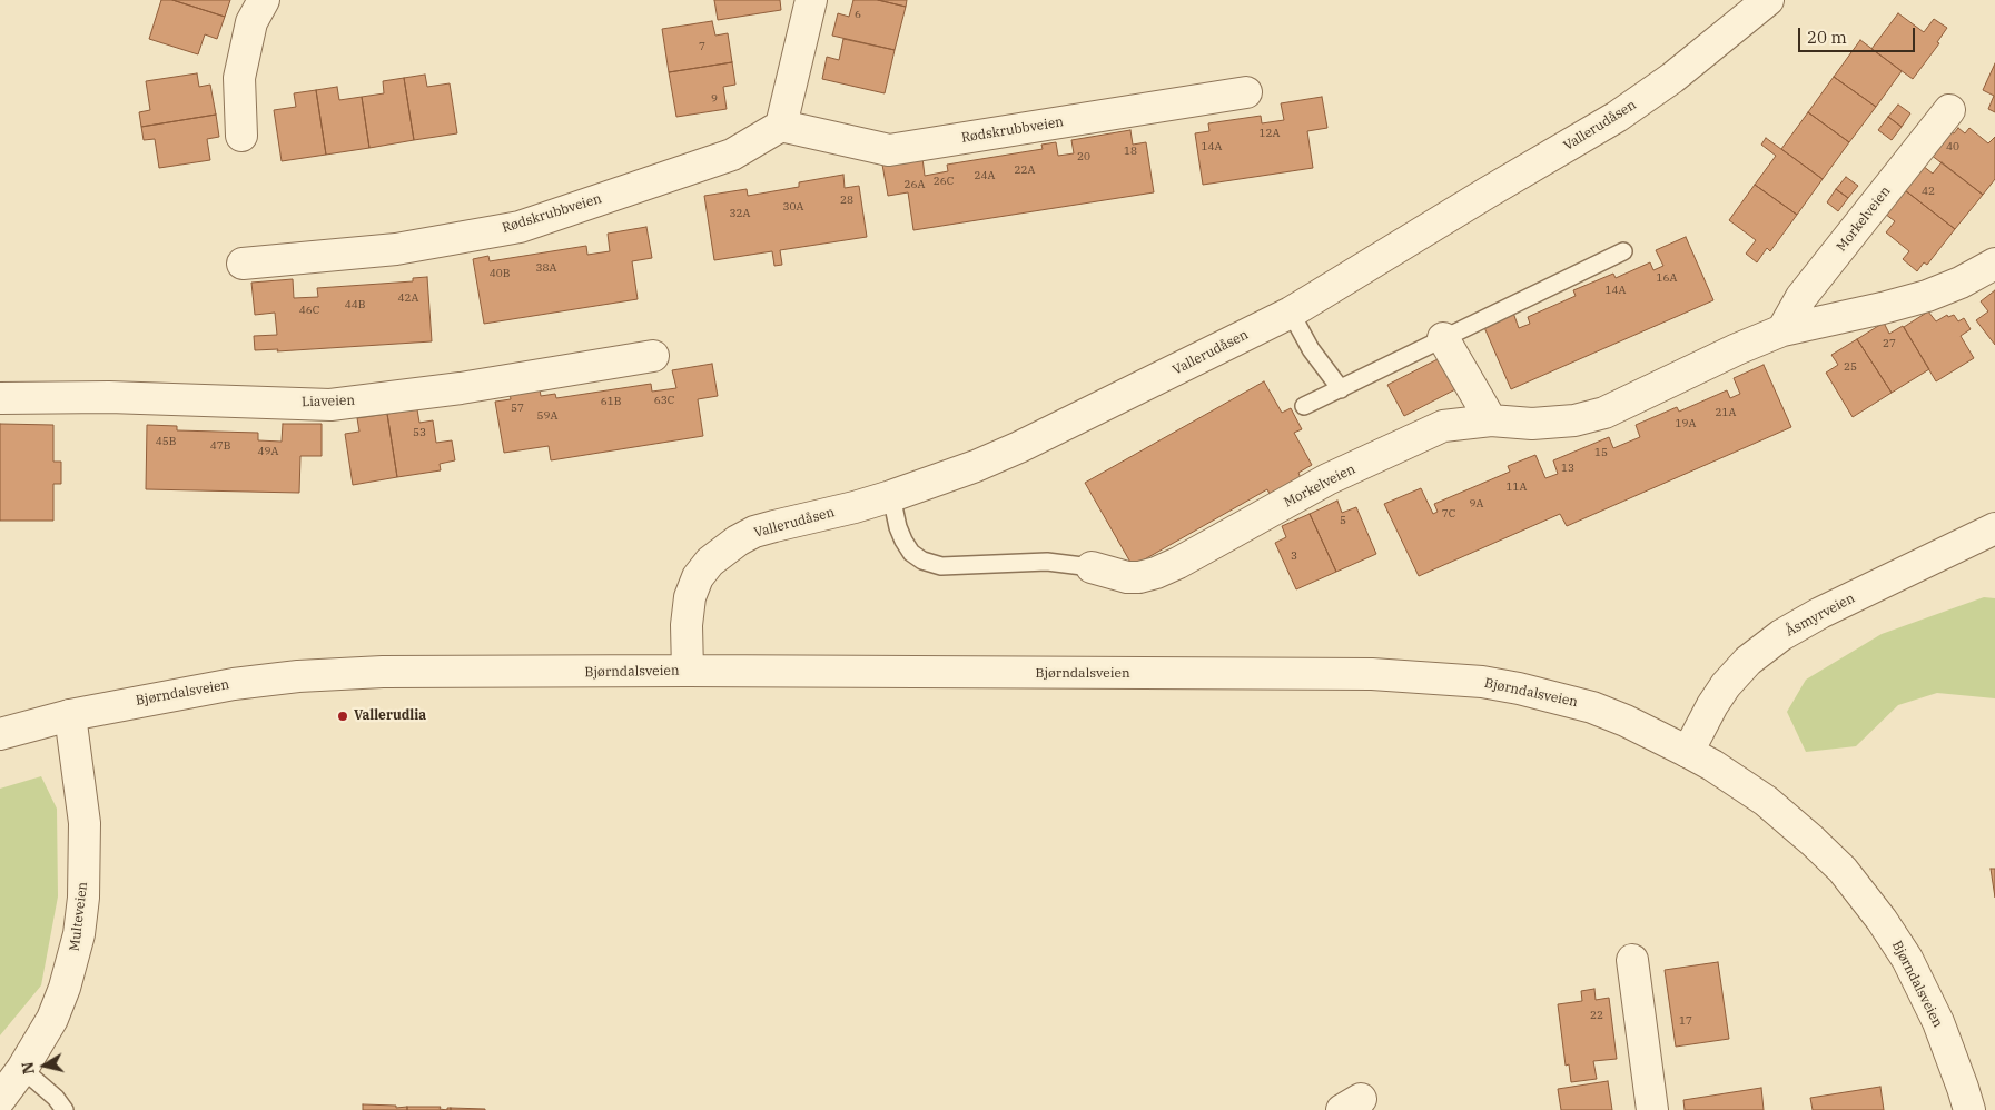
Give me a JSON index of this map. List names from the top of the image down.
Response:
{
  "streets": {
    "street": [
      "Vallerudåsen",
      "Rødskrubbveien",
      "Morkelveien",
      "Liaveien",
      "Åsmyrveien",
      "Bjørndalsveien",
      "Multeveien"
    ]
  },
  "crossings": [
    ["Vallerudåsen", "Morkelveien"],
    ["Vallerudåsen", "Bjørndalsveien"],
    ["Åsmyrveien", "Bjørndalsveien"],
    ["Bjørndalsveien", "Multeveien"]
  ],
  "places": ["Vallerudlia"],
  "house_numbers": [
    "6",
    "7",
    "9",
    "12A",
    "14A",
    "40",
    "18",
    "20",
    "22A",
    "24A",
    "26C",
    "26A",
    "42",
    "28",
    "30A",
    "32A",
    "38A",
    "40B",
    "16A",
    "14A",
    "42A",
    "44B",
    "46C",
    "27",
    "25",
    "63C",
    "61B",
    "57",
    "21A",
    "59A",
    "19A",
    "53",
    "45B",
    "47B",
    "49A",
    "15",
    "13",
    "11A",
    "9A",
    "7C",
    "5",
    "3",
    "22",
    "17"
  ],
  "scale_bar": "20 m",
  "north": "left"
}
